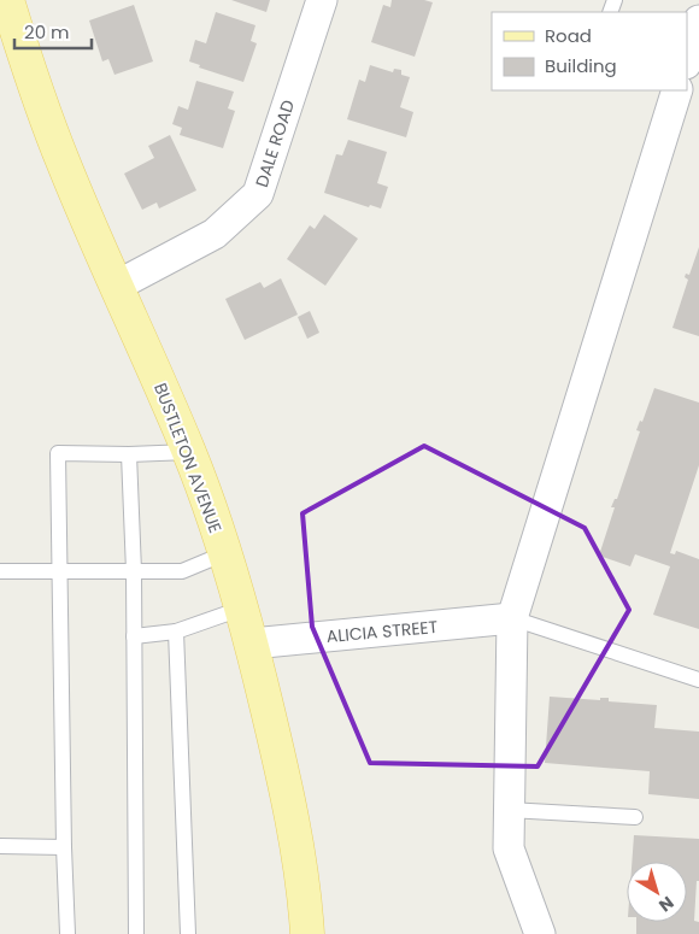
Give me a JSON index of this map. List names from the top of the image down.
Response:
{
  "streets": {
    "main road": ["BUSTLETON AVENUE"],
    "street": ["DALE ROAD", "ALICIA STREET"]
  },
  "crossings": [
    ["DALE ROAD", "BUSTLETON AVENUE"],
    ["BUSTLETON AVENUE", "ALICIA STREET"]
  ],
  "legend": ["Road", "Building"],
  "scale_bar": "20 m",
  "north": "bottom right"
}
